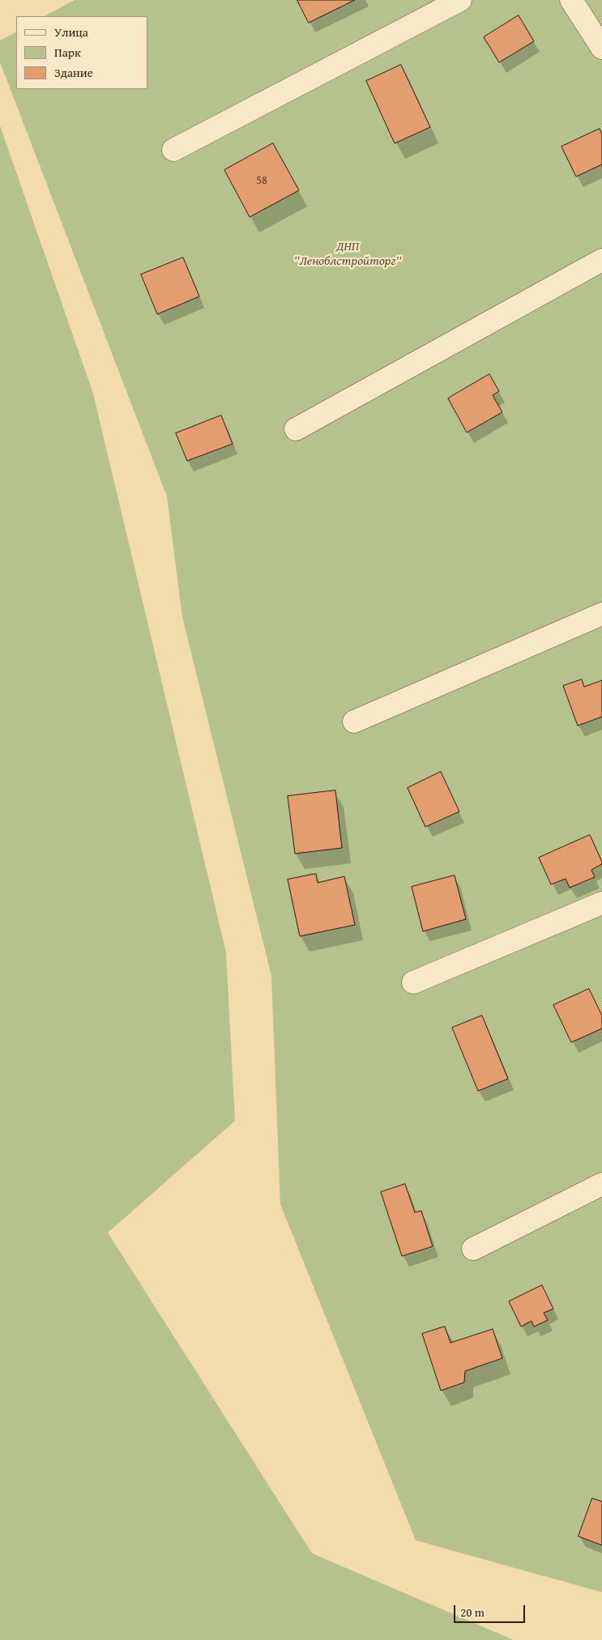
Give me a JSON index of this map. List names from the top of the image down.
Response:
{
  "parks": ["ДНП ''Леноблстройторг''"],
  "house_numbers": ["58"],
  "legend": ["Улица", "Парк", "Здание"],
  "scale_bar": "20 m"
}
